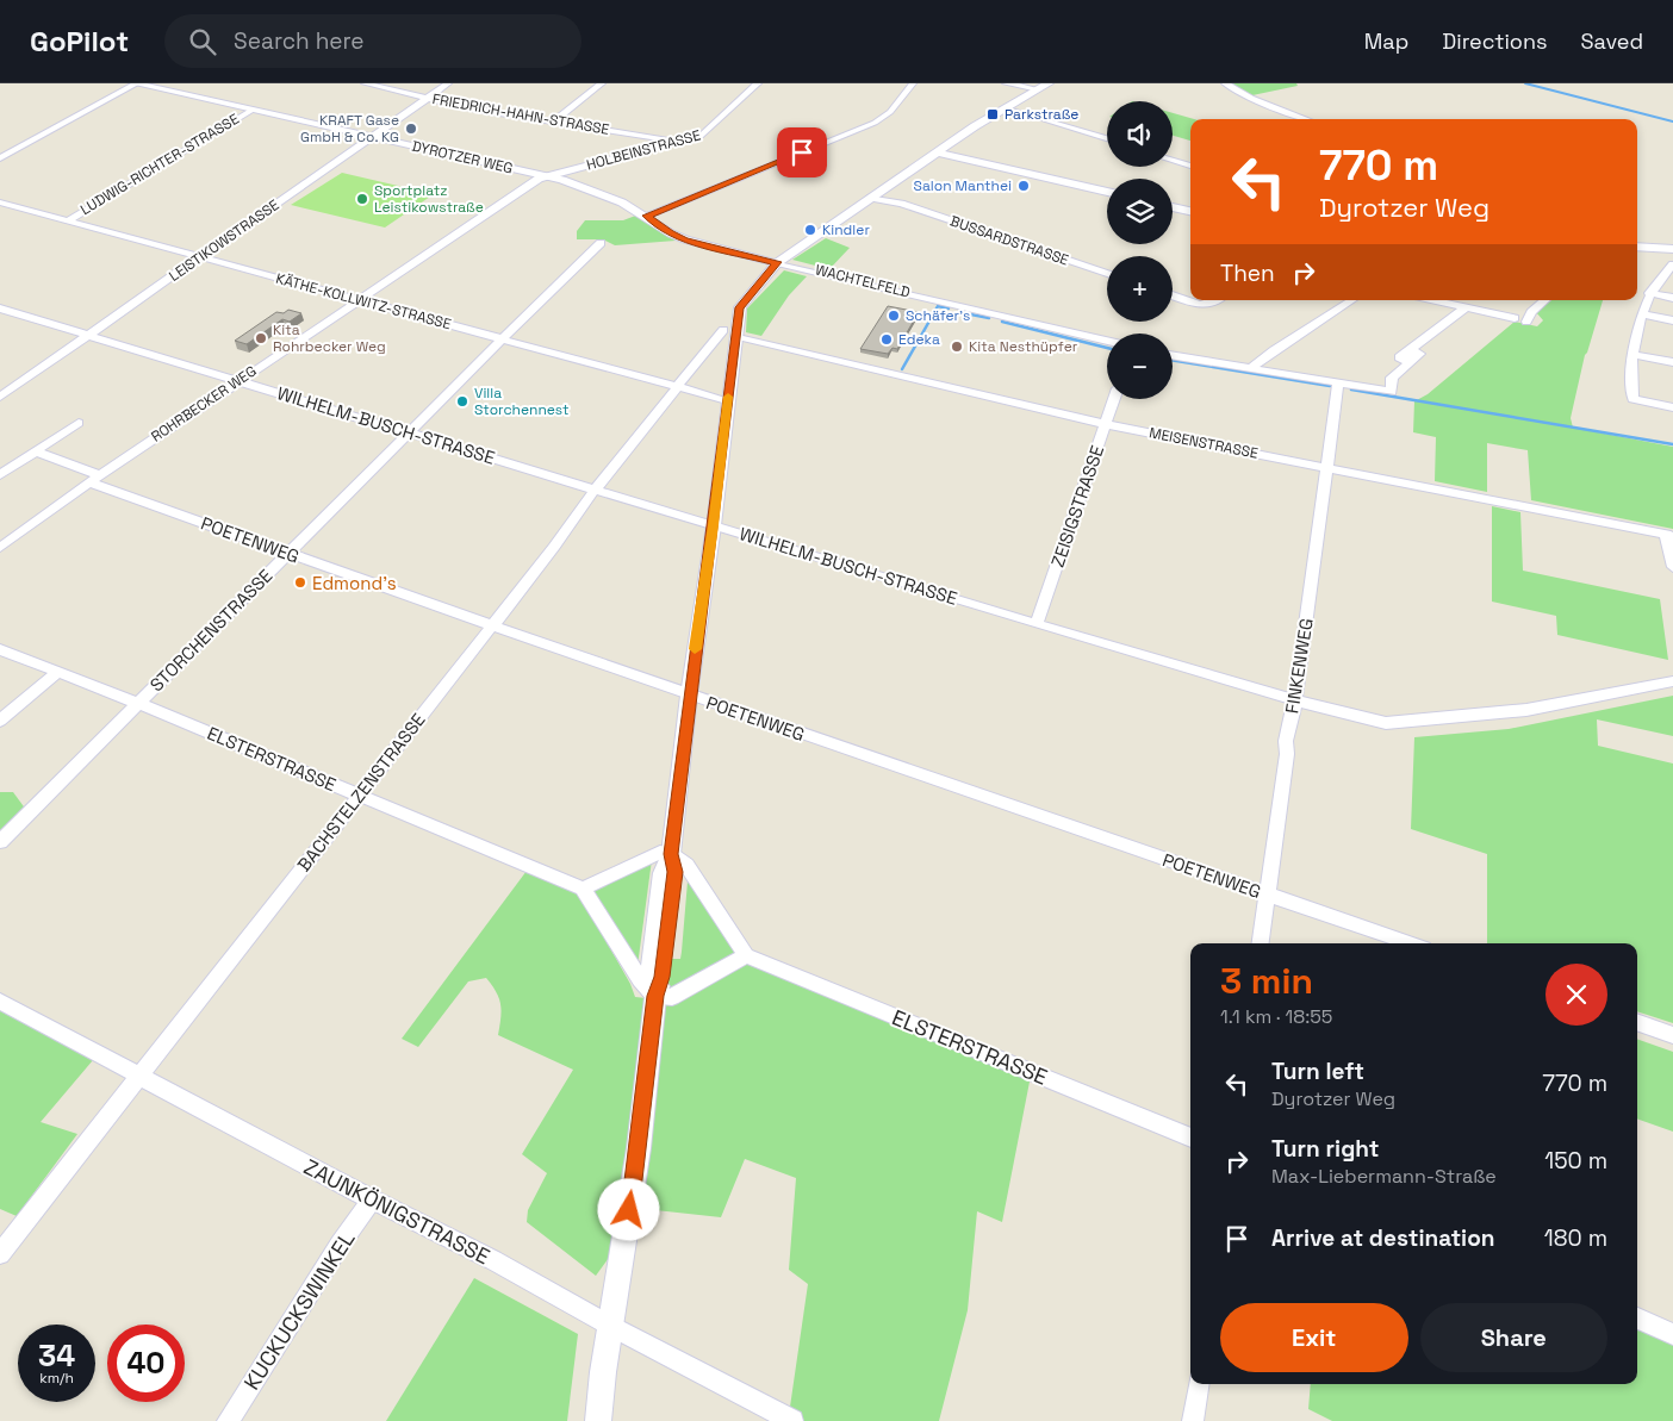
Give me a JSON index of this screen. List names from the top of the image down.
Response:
{
  "streets": {
    "street": [
      "FRIEDRICH-HAHN-STRASSE",
      "HOLBEINSTRASSE",
      "DYROTZER WEG",
      "LUDWIG-RICHTER-STRASSE",
      "LEISTIKOWSTRASSE",
      "BUSSARDSTRASSE",
      "WACHTELFELD",
      "KÄTHE-KOLLWITZ-STRASSE",
      "ROHRBECKER WEG",
      "WILHELM-BUSCH-STRASSE",
      "MEISENSTRASSE",
      "ZEISIGSTRASSE",
      "POETENWEG",
      "STORCHENSTRASSE",
      "FINKENWEG",
      "ELSTERSTRASSE",
      "BACHSTELZENSTRASSE",
      "ZAUNKÖNIGSTRASSE",
      "KUCKUCKSWINKEL"
    ]
  },
  "crossings": [
    ["FRIEDRICH-HAHN-STRASSE", "HOLBEINSTRASSE"],
    ["FRIEDRICH-HAHN-STRASSE", "LEISTIKOWSTRASSE"],
    ["HOLBEINSTRASSE", "DYROTZER WEG"],
    ["HOLBEINSTRASSE", "ROHRBECKER WEG"],
    ["DYROTZER WEG", "LUDWIG-RICHTER-STRASSE"],
    ["DYROTZER WEG", "LEISTIKOWSTRASSE"],
    ["DYROTZER WEG", "WACHTELFELD"],
    ["DYROTZER WEG", "ROHRBECKER WEG"],
    ["LUDWIG-RICHTER-STRASSE", "KÄTHE-KOLLWITZ-STRASSE"],
    ["LEISTIKOWSTRASSE", "KÄTHE-KOLLWITZ-STRASSE"],
    ["LEISTIKOWSTRASSE", "WILHELM-BUSCH-STRASSE"],
    ["KÄTHE-KOLLWITZ-STRASSE", "ROHRBECKER WEG"],
    ["KÄTHE-KOLLWITZ-STRASSE", "STORCHENSTRASSE"],
    ["KÄTHE-KOLLWITZ-STRASSE", "BACHSTELZENSTRASSE"],
    ["ROHRBECKER WEG", "WILHELM-BUSCH-STRASSE"],
    ["ROHRBECKER WEG", "POETENWEG"],
    ["WILHELM-BUSCH-STRASSE", "ZEISIGSTRASSE"],
    ["WILHELM-BUSCH-STRASSE", "STORCHENSTRASSE"],
    ["WILHELM-BUSCH-STRASSE", "FINKENWEG"],
    ["WILHELM-BUSCH-STRASSE", "BACHSTELZENSTRASSE"],
    ["MEISENSTRASSE", "ZEISIGSTRASSE"],
    ["MEISENSTRASSE", "FINKENWEG"],
    ["MEISENSTRASSE", "BACHSTELZENSTRASSE"],
    ["POETENWEG", "STORCHENSTRASSE"],
    ["POETENWEG", "FINKENWEG"],
    ["POETENWEG", "BACHSTELZENSTRASSE"],
    ["STORCHENSTRASSE", "ELSTERSTRASSE"],
    ["ELSTERSTRASSE", "BACHSTELZENSTRASSE"],
    ["BACHSTELZENSTRASSE", "ZAUNKÖNIGSTRASSE"],
    ["ZAUNKÖNIGSTRASSE", "KUCKUCKSWINKEL"]
  ],
  "places": {
    "transit": ["Parkstraße"],
    "other": [
      "KRAFT Gase GmbH & Co. KG",
      "Salon Manthei",
      "Sportplatz Leistikowstraße",
      "Kindler",
      "Schäfer's",
      "Kita Rohrbecker Weg",
      "Edeka",
      "Kita Nesthüpfer",
      "Villa Storchennest",
      "Edmond's"
    ]
  },
  "page": {
    "header": "GoPilot",
    "search": "Search here",
    "nav": ["Map", "Directions", "Saved"],
    "map_buttons": ["+", "−"],
    "turn": ["770 m", "Dyrotzer Weg"],
    "then": "Then",
    "heading": ["3 min", "1.1 km · 18:55"],
    "list": [
      {
        "name": "Turn left",
        "note": "Dyrotzer Weg",
        "value": "770 m"
      },
      {
        "name": "Turn right",
        "note": "Max-Liebermann-Straße",
        "value": "150 m"
      },
      {
        "name": "Arrive at destination",
        "value": "180 m"
      }
    ],
    "buttons": ["Exit", "Share"],
    "speed": "34 km/h",
    "limit": "40"
  }
}
